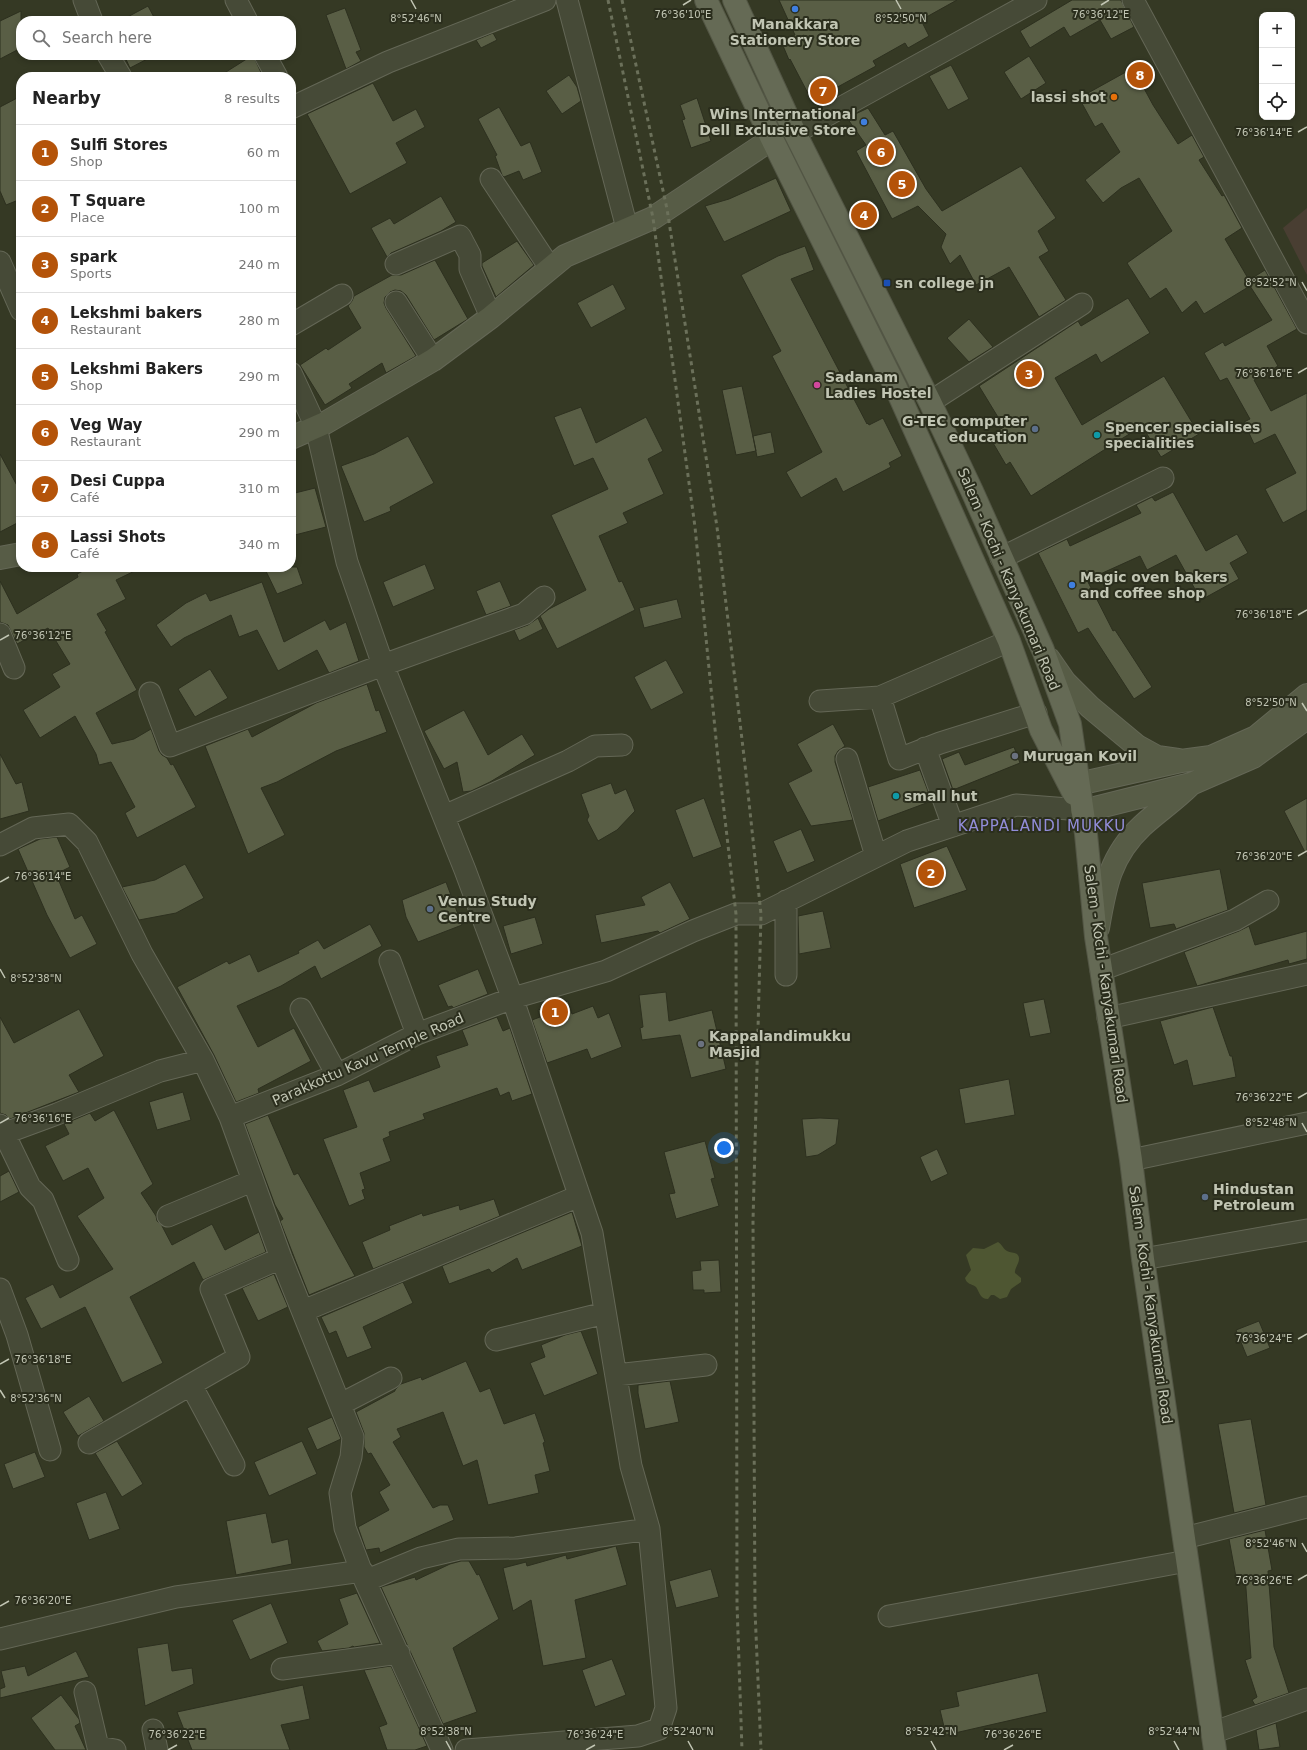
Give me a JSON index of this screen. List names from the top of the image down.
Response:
{
  "streets": {
    "main road": ["Salem - Kochi - Kanyakumari Road"],
    "street": ["Parakkottu Kavu Temple Road"]
  },
  "crossings": [
    ["Salem - Kochi - Kanyakumari Road", "Parakkottu Kavu Temple Road"]
  ],
  "districts": ["KAPPALANDI MUKKU"],
  "places": {
    "other": [
      "Manakkara Stationery Store",
      "lassi shot",
      "Wins International Dell Exclusive Store",
      "Sadanam Ladies Hostel",
      "G-TEC computer education",
      "Spencer specialises specialities",
      "Magic oven bakers and coffee shop",
      "Murugan Kovil",
      "small hut",
      "Venus Study Centre",
      "Kappalandimukku Masjid",
      "Hindustan Petroleum"
    ],
    "transit": ["sn college jn"]
  },
  "page": {
    "map_buttons": ["+", "−"],
    "search": "Search here",
    "pins": [
      "8",
      "7",
      "6",
      "5",
      "4",
      "3",
      "2",
      "1"
    ],
    "heading": ["Nearby", "8 results"],
    "list": [
      {
        "mark": "1",
        "name": "Sulfi Stores",
        "note": "Shop",
        "value": "60 m"
      },
      {
        "mark": "2",
        "name": "T Square",
        "note": "Place",
        "value": "100 m"
      },
      {
        "mark": "3",
        "name": "spark",
        "note": "Sports",
        "value": "240 m"
      },
      {
        "mark": "4",
        "name": "Lekshmi bakers",
        "note": "Restaurant",
        "value": "280 m"
      },
      {
        "mark": "5",
        "name": "Lekshmi Bakers",
        "note": "Shop",
        "value": "290 m"
      },
      {
        "mark": "6",
        "name": "Veg Way",
        "note": "Restaurant",
        "value": "290 m"
      },
      {
        "mark": "7",
        "name": "Desi Cuppa",
        "note": "Café",
        "value": "310 m"
      },
      {
        "mark": "8",
        "name": "Lassi Shots",
        "note": "Café",
        "value": "340 m"
      }
    ]
  },
  "coordinates": [
    "76°36'10\"E",
    "76°36'12\"E",
    "8°52'46\"N",
    "8°52'50\"N",
    "76°36'14\"E",
    "8°52'52\"N",
    "76°36'16\"E",
    "76°36'18\"E",
    "76°36'20\"E",
    "8°52'38\"N",
    "76°36'22\"E",
    "8°52'48\"N",
    "76°36'24\"E",
    "8°52'36\"N",
    "76°36'26\"E",
    "8°52'40\"N",
    "8°52'42\"N",
    "8°52'44\"N"
  ]
}
